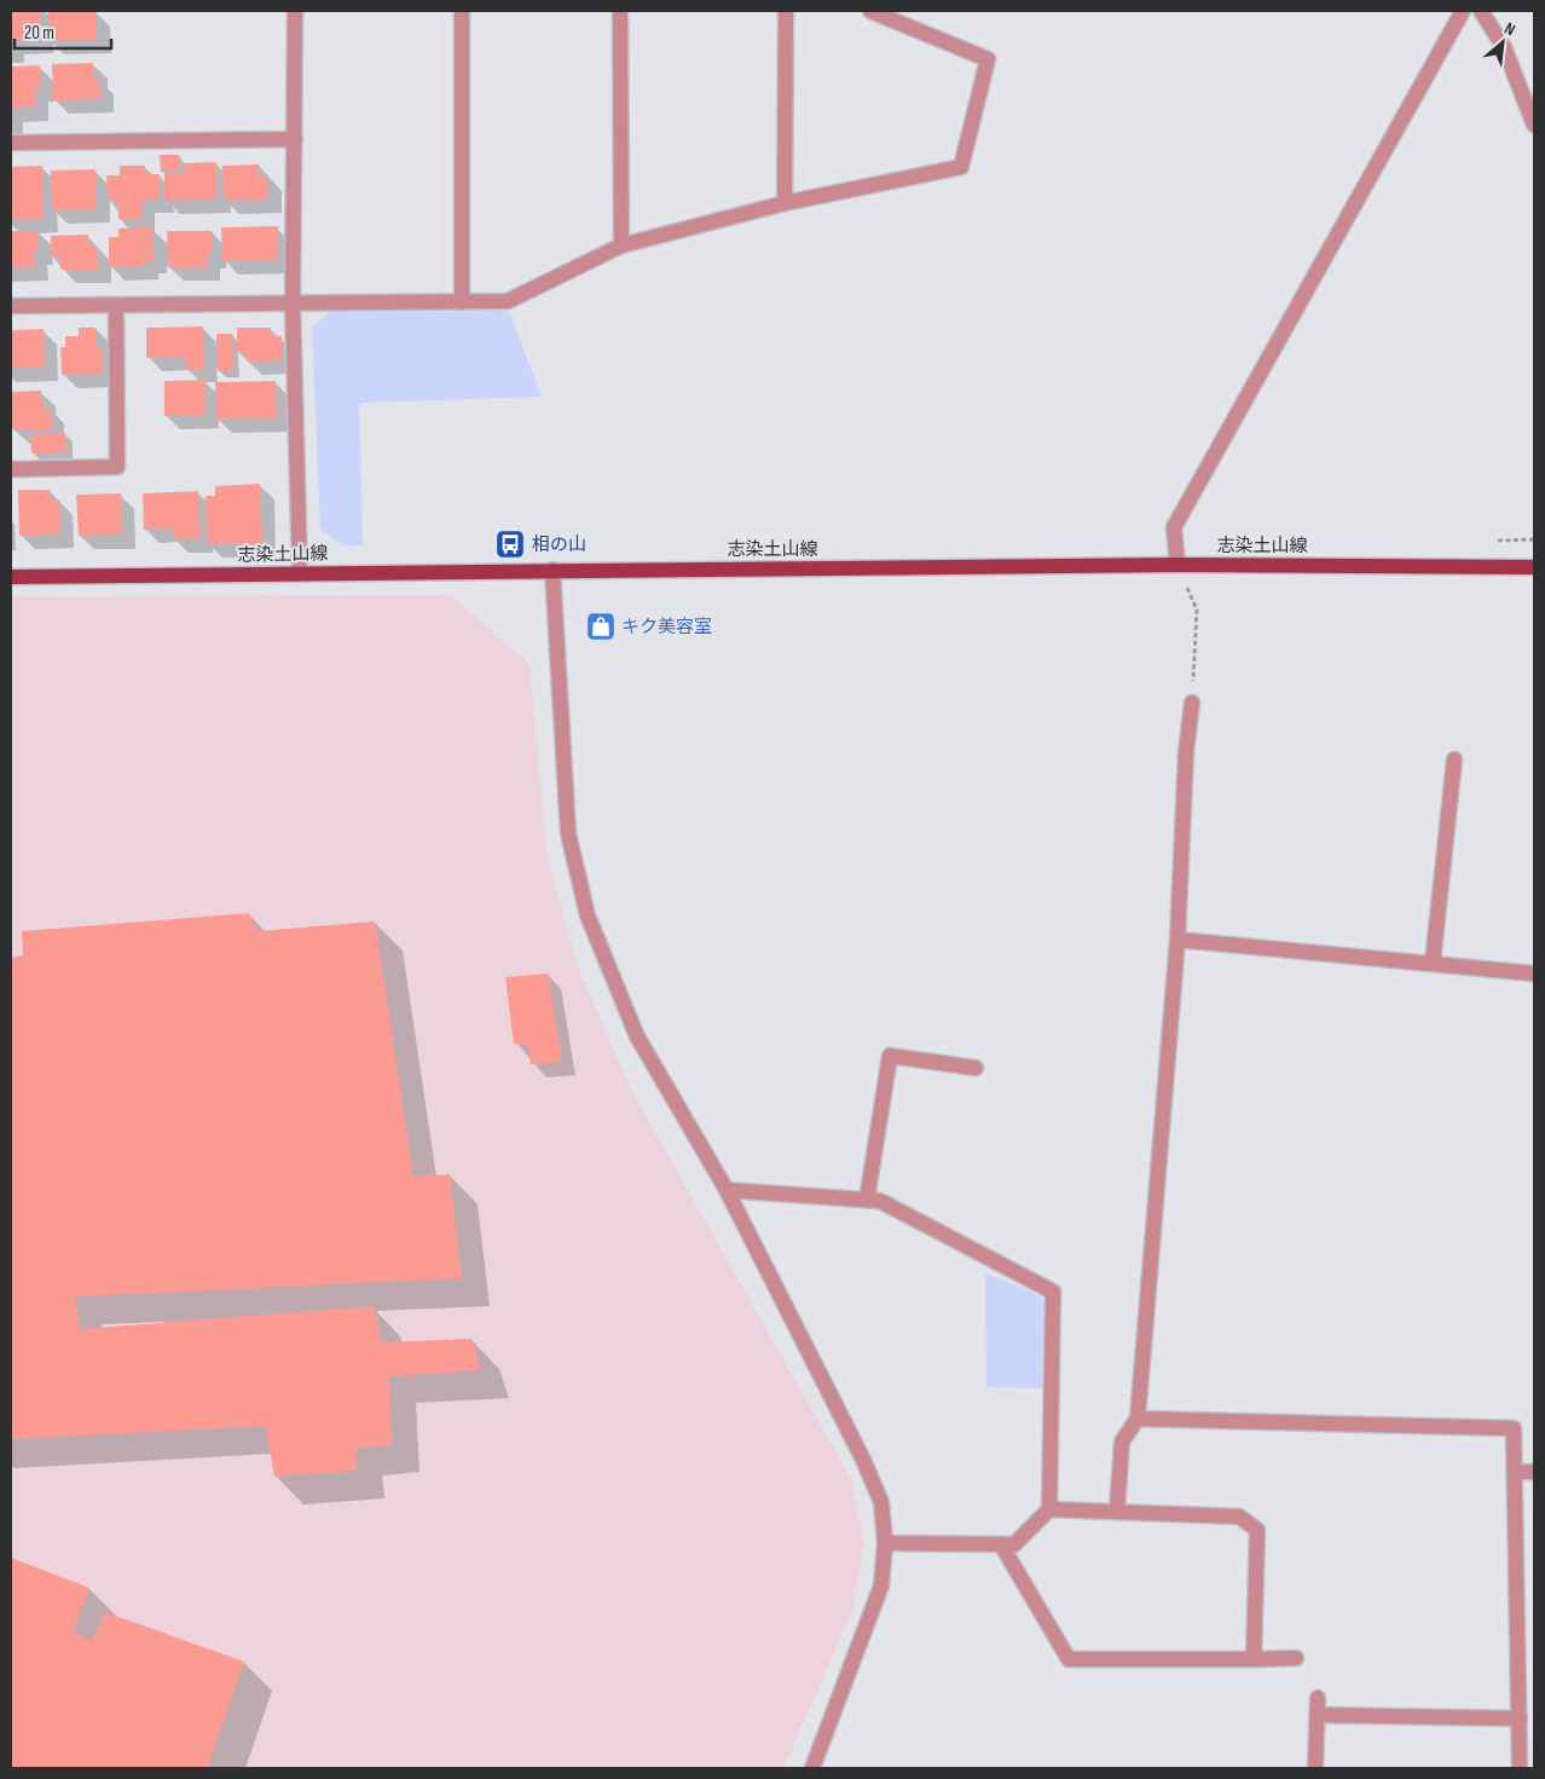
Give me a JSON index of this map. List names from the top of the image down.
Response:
{
  "streets": {
    "main road": ["志染土山線"]
  },
  "places": {
    "bus stop": ["相の山"],
    "shop": ["キク美容室"]
  },
  "scale_bar": "20 m",
  "north": "top right"
}
